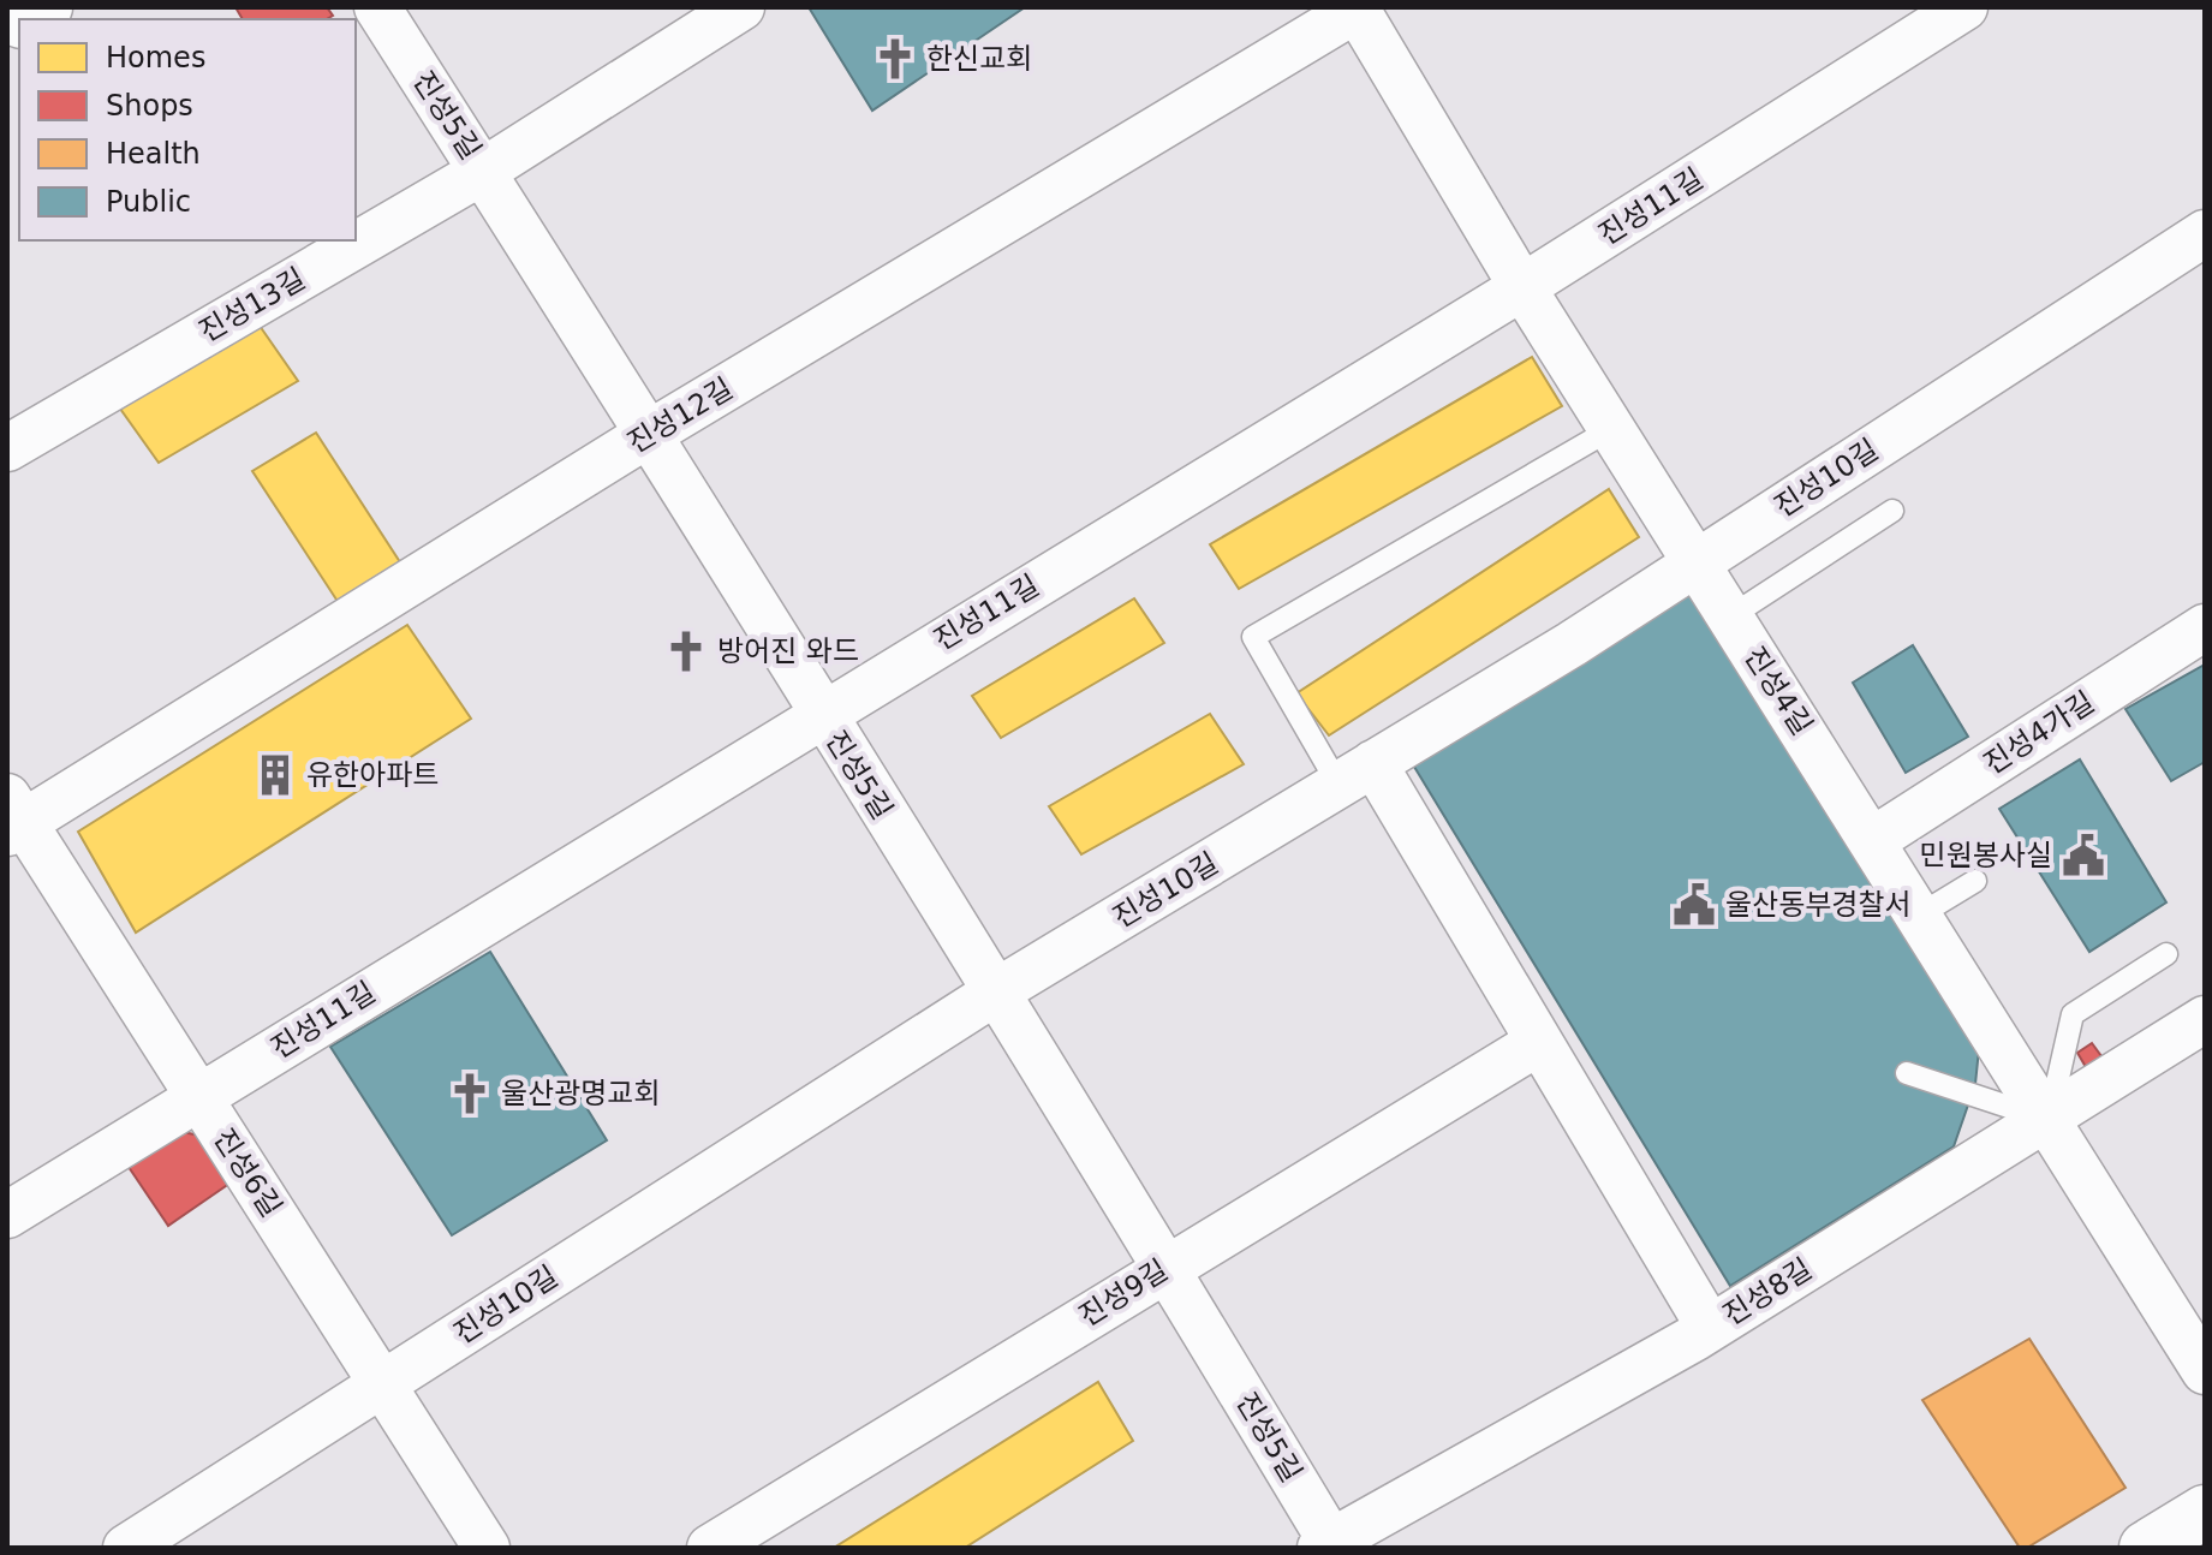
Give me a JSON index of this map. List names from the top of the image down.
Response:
{
  "streets": {
    "street": [
      "진성5길",
      "진성11길",
      "진성13길",
      "진성12길",
      "진성10길",
      "진성4길",
      "진성4가길",
      "진성6길",
      "진성8길",
      "진성9길"
    ]
  },
  "crossings": [
    ["진성5길", "진성11길"],
    ["진성5길", "진성13길"],
    ["진성5길", "진성12길"],
    ["진성5길", "진성10길"],
    ["진성5길", "진성8길"],
    ["진성5길", "진성9길"],
    ["진성11길", "진성4길"],
    ["진성11길", "진성6길"],
    ["진성12길", "진성4길"],
    ["진성12길", "진성6길"],
    ["진성10길", "진성4길"],
    ["진성10길", "진성6길"],
    ["진성4길", "진성4가길"],
    ["진성4길", "진성8길"]
  ],
  "places": {
    "church": ["한신교회", "방어진 와드", "울산광명교회"],
    "building": ["유한아파트"],
    "public building": ["민원봉사실", "울산동부경찰서"]
  },
  "legend": [
    "Homes",
    "Shops",
    "Health",
    "Public"
  ]
}
